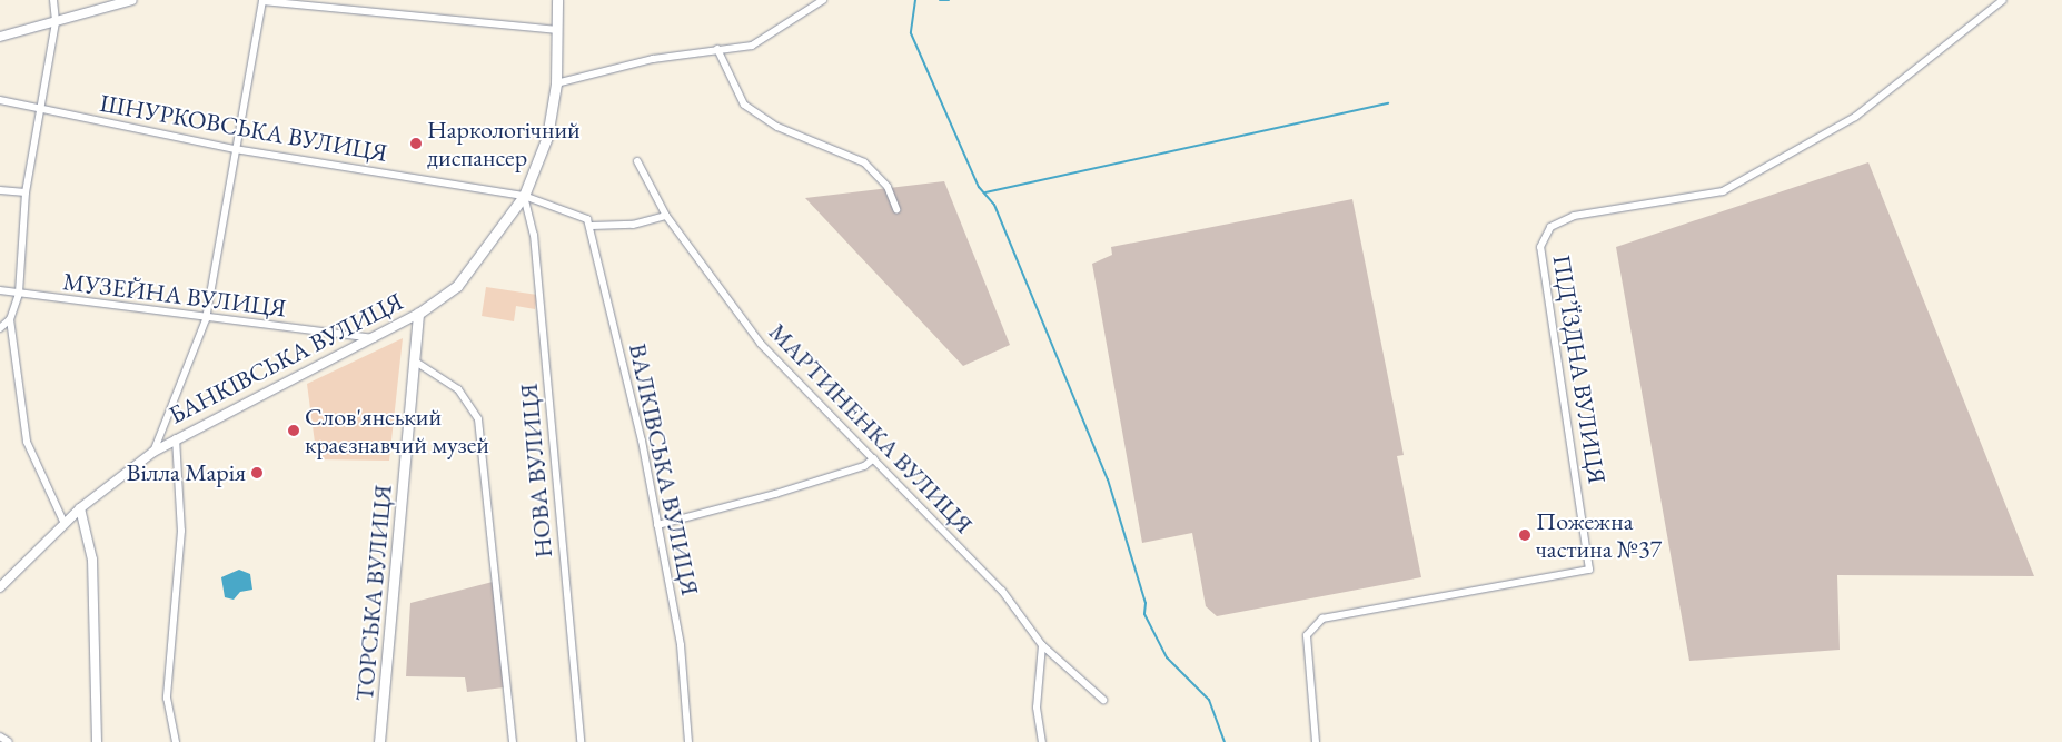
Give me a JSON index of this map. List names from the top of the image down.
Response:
{
  "streets": {
    "main road": ["БАНКІВСЬКА ВУЛИЦЯ", "ТОРСЬКА ВУЛИЦЯ"],
    "street": [
      "ШНУРКОВСЬКА ВУЛИЦЯ",
      "МУЗЕЙНА ВУЛИЦЯ",
      "ПІД’ЇЗДНА ВУЛИЦЯ",
      "МАРТИНЕНКА ВУЛИЦЯ",
      "ВАЛКІВСЬКА ВУЛИЦЯ",
      "НОВА ВУЛИЦЯ"
    ]
  },
  "crossings": [
    ["ШНУРКОВСЬКА ВУЛИЦЯ", "БАНКІВСЬКА ВУЛИЦЯ"],
    ["ШНУРКОВСЬКА ВУЛИЦЯ", "ВАЛКІВСЬКА ВУЛИЦЯ"],
    ["ШНУРКОВСЬКА ВУЛИЦЯ", "НОВА ВУЛИЦЯ"],
    ["МУЗЕЙНА ВУЛИЦЯ", "БАНКІВСЬКА ВУЛИЦЯ"],
    ["БАНКІВСЬКА ВУЛИЦЯ", "НОВА ВУЛИЦЯ"],
    ["БАНКІВСЬКА ВУЛИЦЯ", "ТОРСЬКА ВУЛИЦЯ"]
  ],
  "places": [
    "Наркологічний диспансер",
    "Слов'янський краєзнавчий музей",
    "Вілла Марія",
    "Пожежна частина №37"
  ]
}
